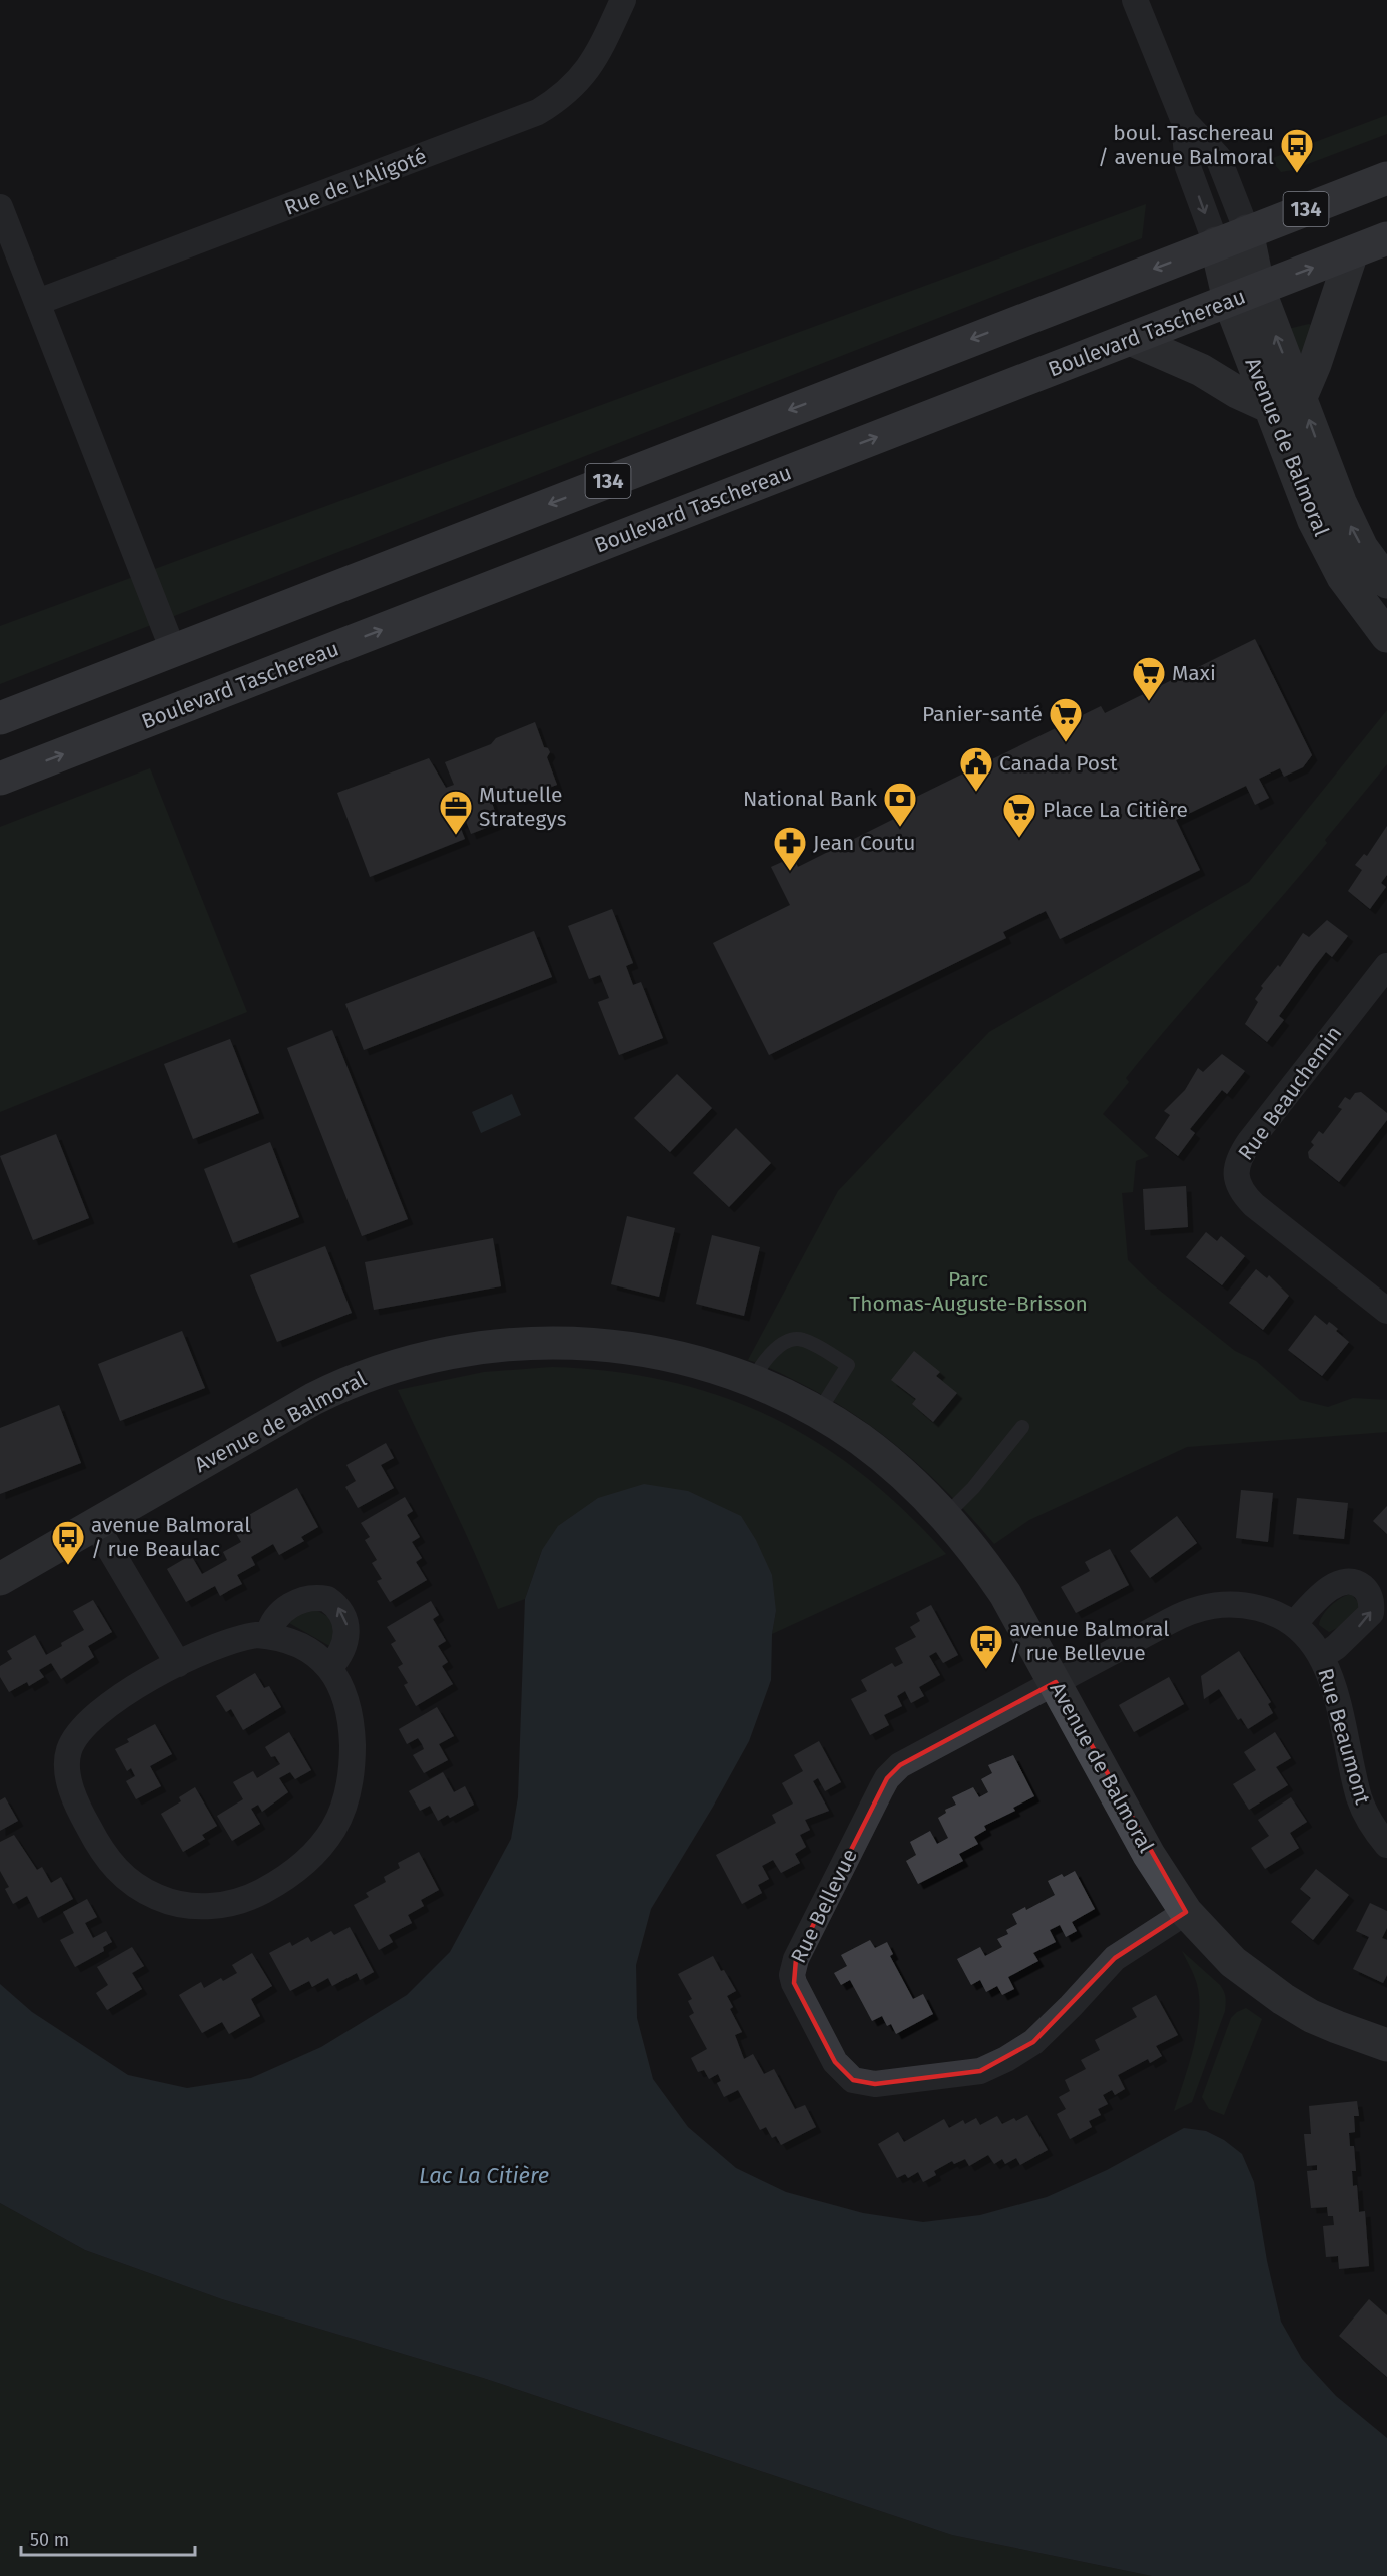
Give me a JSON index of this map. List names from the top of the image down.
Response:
{
  "streets": {
    "main road": ["134", "Boulevard Taschereau"],
    "street": [
      "Rue de L'Aligoté",
      "Avenue de Balmoral",
      "Rue Beauchemin",
      "Rue Beaumont",
      "Rue Bellevue"
    ]
  },
  "crossings": [
    ["134", "Avenue de Balmoral"],
    ["Boulevard Taschereau", "Avenue de Balmoral"],
    ["Avenue de Balmoral", "Rue Beaumont"],
    ["Avenue de Balmoral", "Rue Bellevue"],
    ["Rue Beaumont", "Rue Bellevue"]
  ],
  "water": ["Lac La Citière"],
  "parks": ["Parc Thomas-Auguste-Brisson"],
  "places": {
    "bus stop": ["boul. Taschereau / avenue Balmoral", "avenue Balmoral / rue Beaulac", "avenue Balmoral / rue Bellevue"],
    "supermarket": ["Maxi", "Panier-santé", "Place La Citière"],
    "public building": ["Canada Post"],
    "bank": ["National Bank"],
    "office": ["Mutuelle Strategys"],
    "pharmacy": ["Jean Coutu"]
  },
  "scale_bar": "50 m"
}
